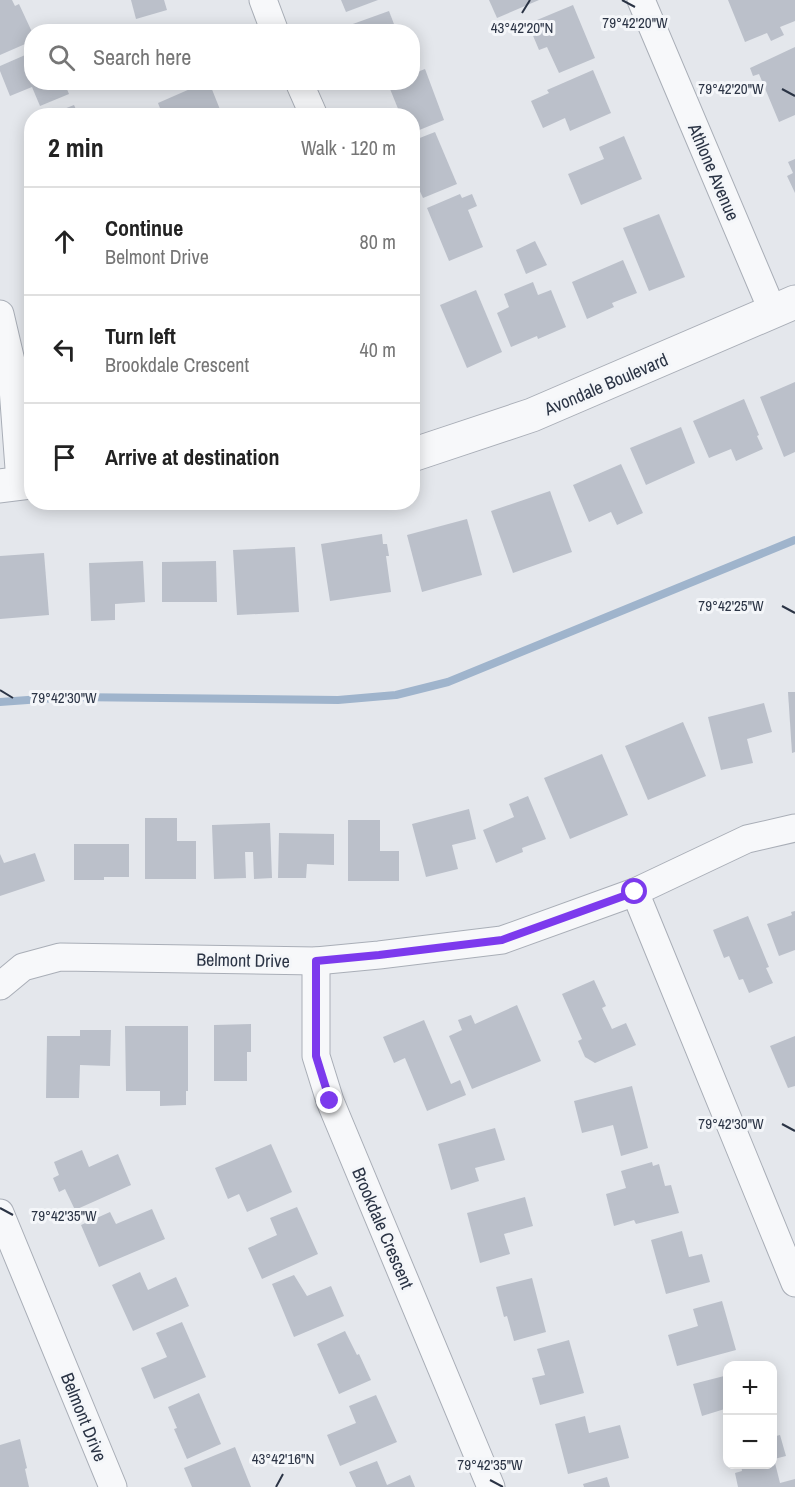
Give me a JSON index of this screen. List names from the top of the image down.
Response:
{
  "streets": {
    "street": [
      "Athlone Avenue",
      "Avondale Boulevard",
      "Belmont Drive",
      "Brookdale Crescent"
    ]
  },
  "crossings": [
    ["Athlone Avenue", "Avondale Boulevard"],
    ["Belmont Drive", "Brookdale Crescent"]
  ],
  "page": {
    "search": "Search here",
    "heading": ["2 min", "Walk · 120 m"],
    "list": [
      ["Continue", "Belmont Drive", "80 m"],
      ["Turn left", "Brookdale Crescent", "40 m"],
      "Arrive at destination"
    ],
    "map_buttons": ["+", "−"]
  },
  "coordinates": [
    "79°42'20\"W",
    "43°42'20\"N",
    "79°42'25\"W",
    "79°42'30\"W",
    "79°42'35\"W",
    "43°42'16\"N"
  ]
}
